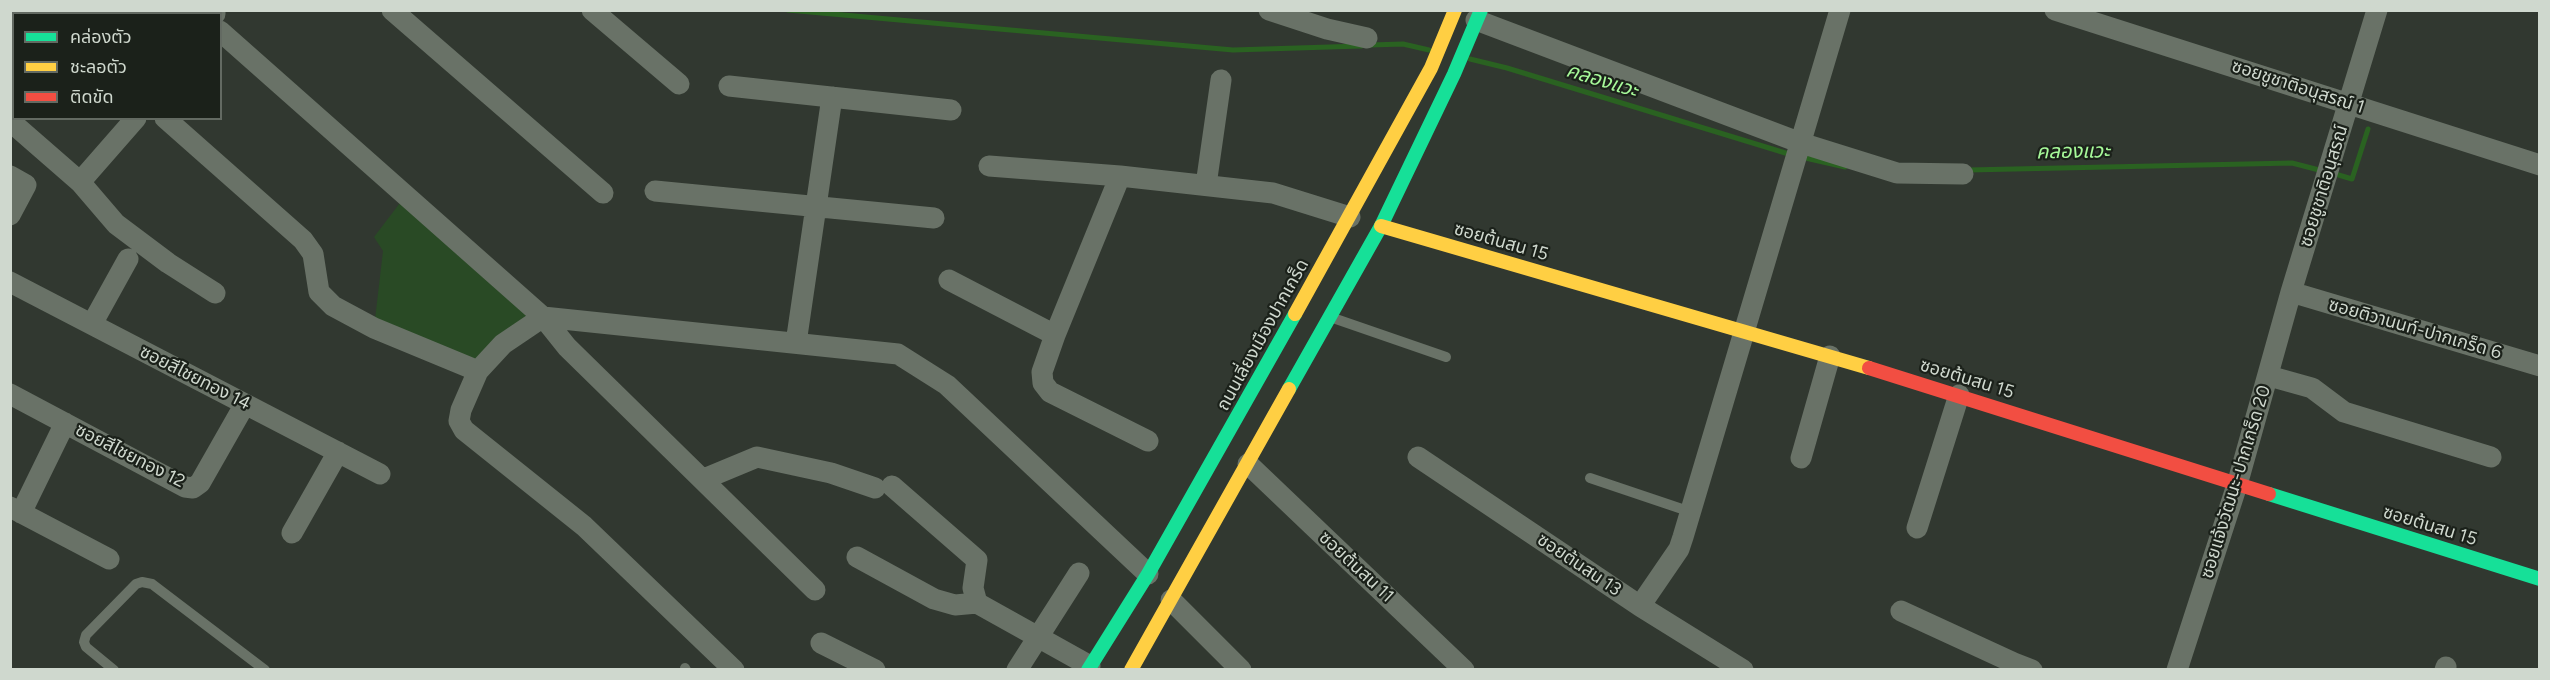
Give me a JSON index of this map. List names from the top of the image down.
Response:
{
  "streets": {
    "main road": ["ซอยต้นสน 15", "ถนนเลี่ยงเมืองปากเกร็ด"],
    "street": [
      "ซอยชูชาติอนุสรณ์ 1",
      "ซอยชูชาติอนุสรณ์",
      "ซอยติวานนท์-ปากเกร็ด 6",
      "ซอยสีไชยทอง 14",
      "ซอยสีไชยทอง 12",
      "ซอยแจ้งวัฒนะ-ปากเกร็ด 20",
      "ซอยต้นสน 13",
      "ซอยต้นสน 11"
    ]
  },
  "crossings": [
    ["ซอยชูชาติอนุสรณ์ 1", "ซอยชูชาติอนุสรณ์"],
    ["ซอยชูชาติอนุสรณ์", "ซอยติวานนท์-ปากเกร็ด 6"],
    ["ซอยชูชาติอนุสรณ์", "ซอยแจ้งวัฒนะ-ปากเกร็ด 20"],
    ["ซอยต้นสน 15", "ซอยแจ้งวัฒนะ-ปากเกร็ด 20"],
    ["ซอยติวานนท์-ปากเกร็ด 6", "ซอยแจ้งวัฒนะ-ปากเกร็ด 20"],
    ["ซอยสีไชยทอง 14", "ซอยสีไชยทอง 12"]
  ],
  "water": ["คลองแวะ"],
  "legend": ["คล่องตัว", "ชะลอตัว", "ติดขัด"]
}
